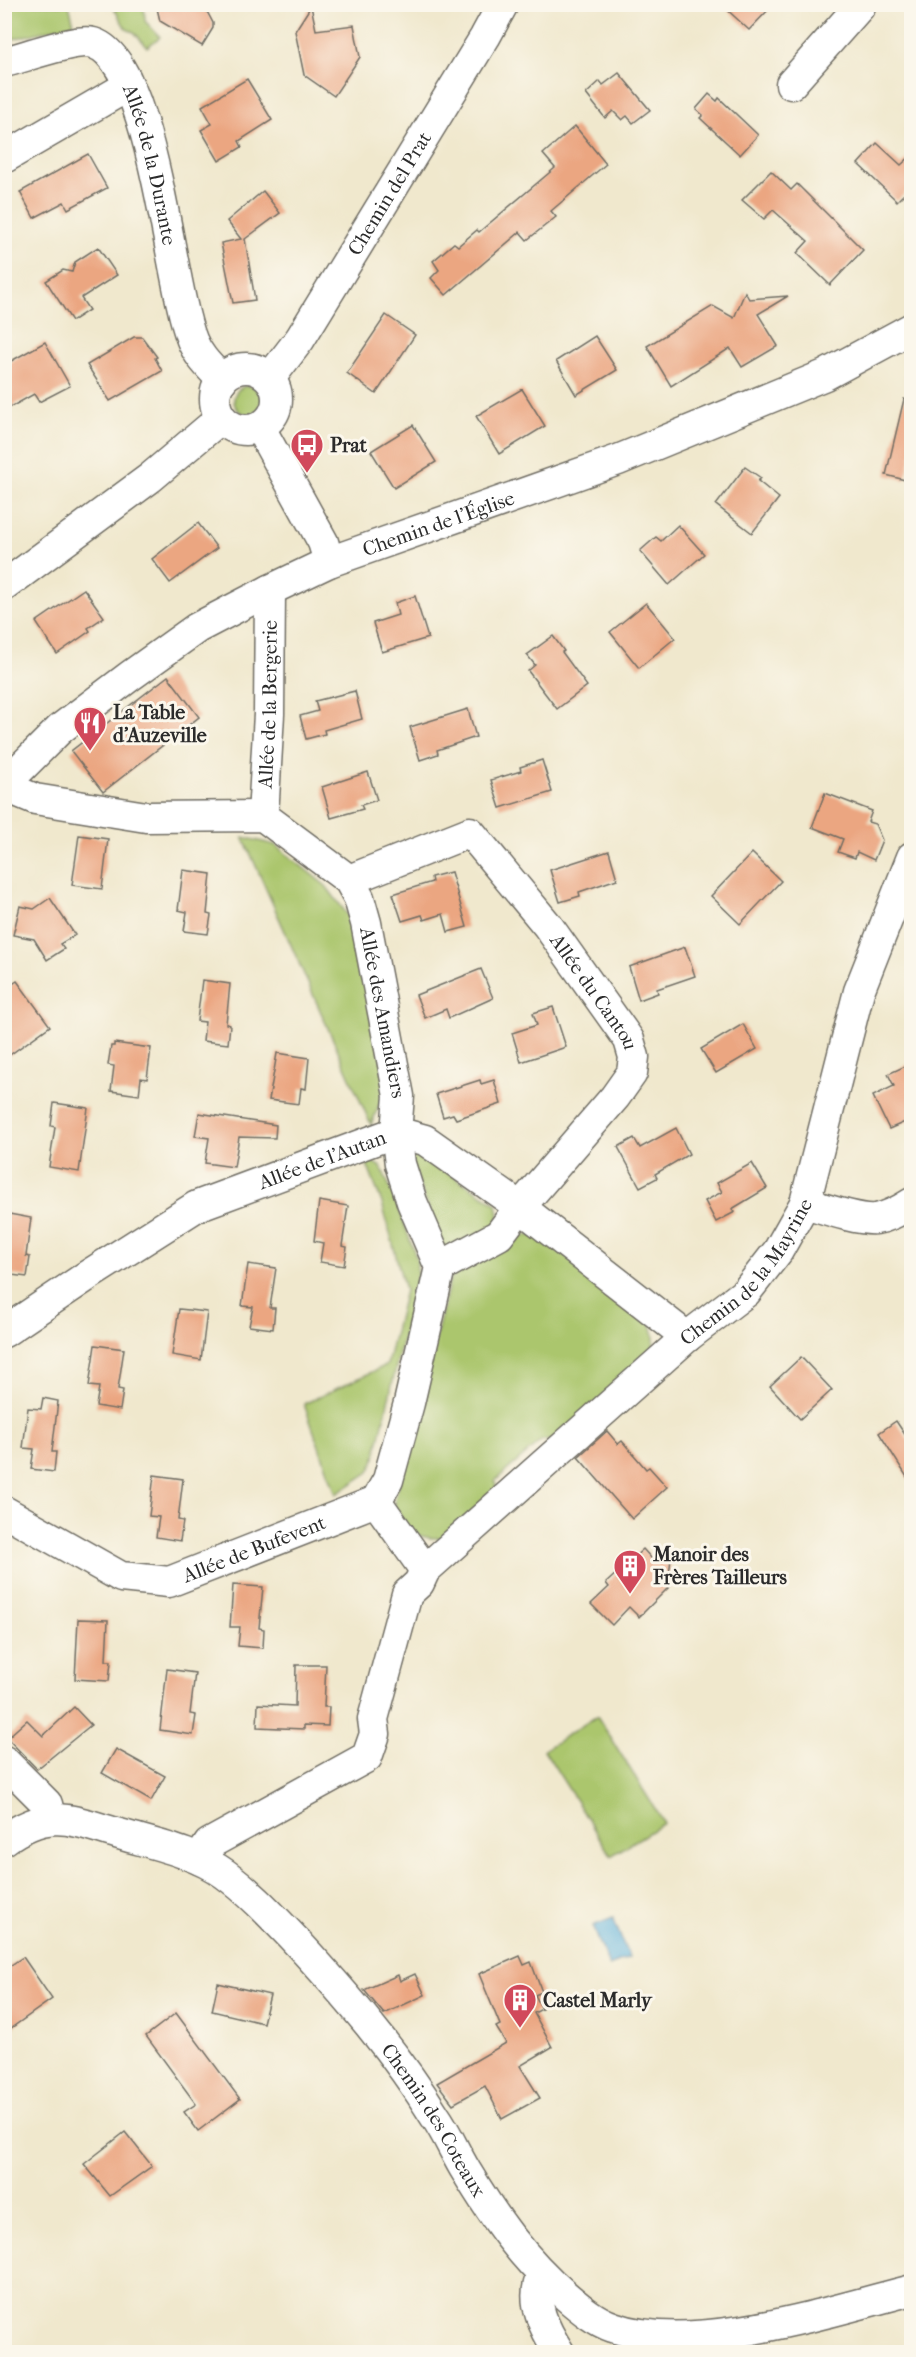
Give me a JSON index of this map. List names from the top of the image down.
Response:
{
  "streets": {
    "street": [
      "Allée de la Durante",
      "Chemin del Prat",
      "Chemin de l'Église",
      "Allée de la Bergerie",
      "Allée du Cantou",
      "Allée des Amandiers",
      "Allée de l'Autan",
      "Chemin de la Mayrine",
      "Allée de Bufevent",
      "Chemin des Coteaux"
    ]
  },
  "crossings": [
    ["Allée de la Durante", "Chemin del Prat"],
    ["Chemin de l'Église", "Allée de la Bergerie"],
    ["Allée de la Bergerie", "Allée des Amandiers"],
    ["Allée du Cantou", "Allée des Amandiers"],
    ["Allée du Cantou", "Allée de l'Autan"],
    ["Allée des Amandiers", "Allée de l'Autan"],
    ["Allée de l'Autan", "Chemin de la Mayrine"],
    ["Chemin de la Mayrine", "Chemin des Coteaux"]
  ],
  "places": {
    "bus stop": ["Prat"],
    "restaurant": ["La Table d'Auzeville"],
    "building": ["Manoir des Frères Tailleurs", "Castel Marly"]
  }
}
